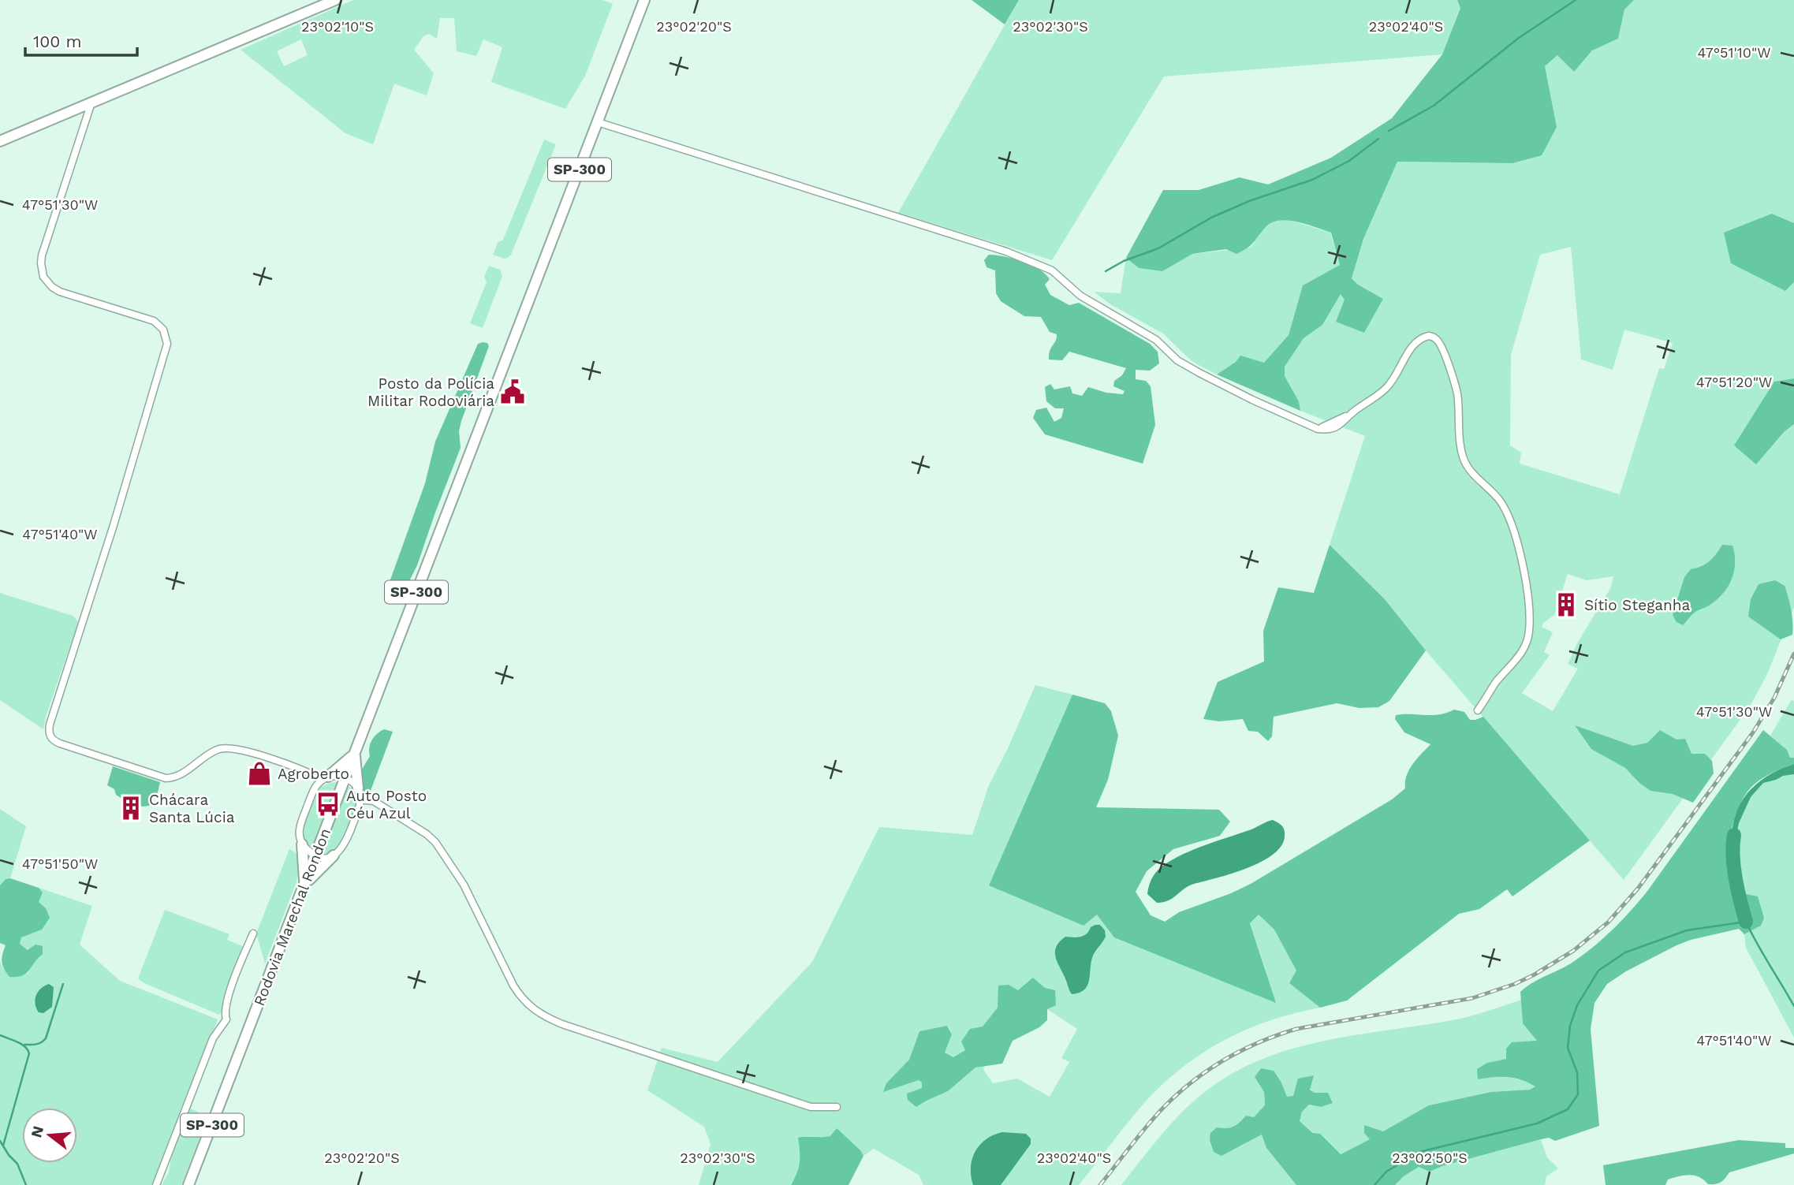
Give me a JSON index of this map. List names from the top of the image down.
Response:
{
  "streets": {
    "main road": ["SP-300", "Rodovia Marechal Rondon"]
  },
  "places": {
    "public building": ["Posto da Polícia Militar Rodoviária"],
    "building": ["Sítio Steganha", "Chácara Santa Lúcia"],
    "shop": ["Agroberto"],
    "bus stop": ["Auto Posto Céu Azul"]
  },
  "scale_bar": "100 m",
  "north": "left",
  "coordinates": [
    "23°02'10\"S",
    "23°02'20\"S",
    "23°02'30\"S",
    "23°02'40\"S",
    "47°51'10\"W",
    "47°51'30\"W",
    "47°51'20\"W",
    "47°51'40\"W",
    "47°51'50\"W",
    "23°02'50\"S"
  ]
}
